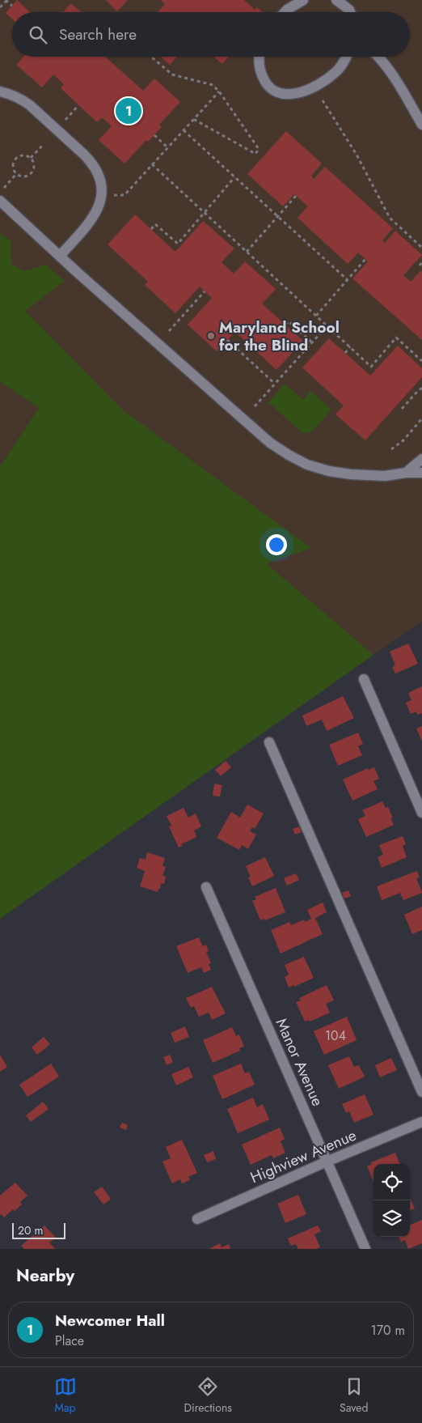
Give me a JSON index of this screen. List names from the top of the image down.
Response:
{
  "streets": {
    "street": ["Manor Avenue", "Highview Avenue"]
  },
  "crossings": [
    ["Manor Avenue", "Highview Avenue"]
  ],
  "places": ["Maryland School for the Blind"],
  "house_numbers": ["104"],
  "scale_bar": "20 m",
  "page": {
    "search": "Search here",
    "pins": "1",
    "scale": "20 m",
    "heading": "Nearby",
    "list": [
      {
        "mark": "1",
        "name": "Newcomer Hall",
        "note": "Place",
        "value": "170 m"
      }
    ],
    "nav": ["Map", "Directions", "Saved"]
  }
}
